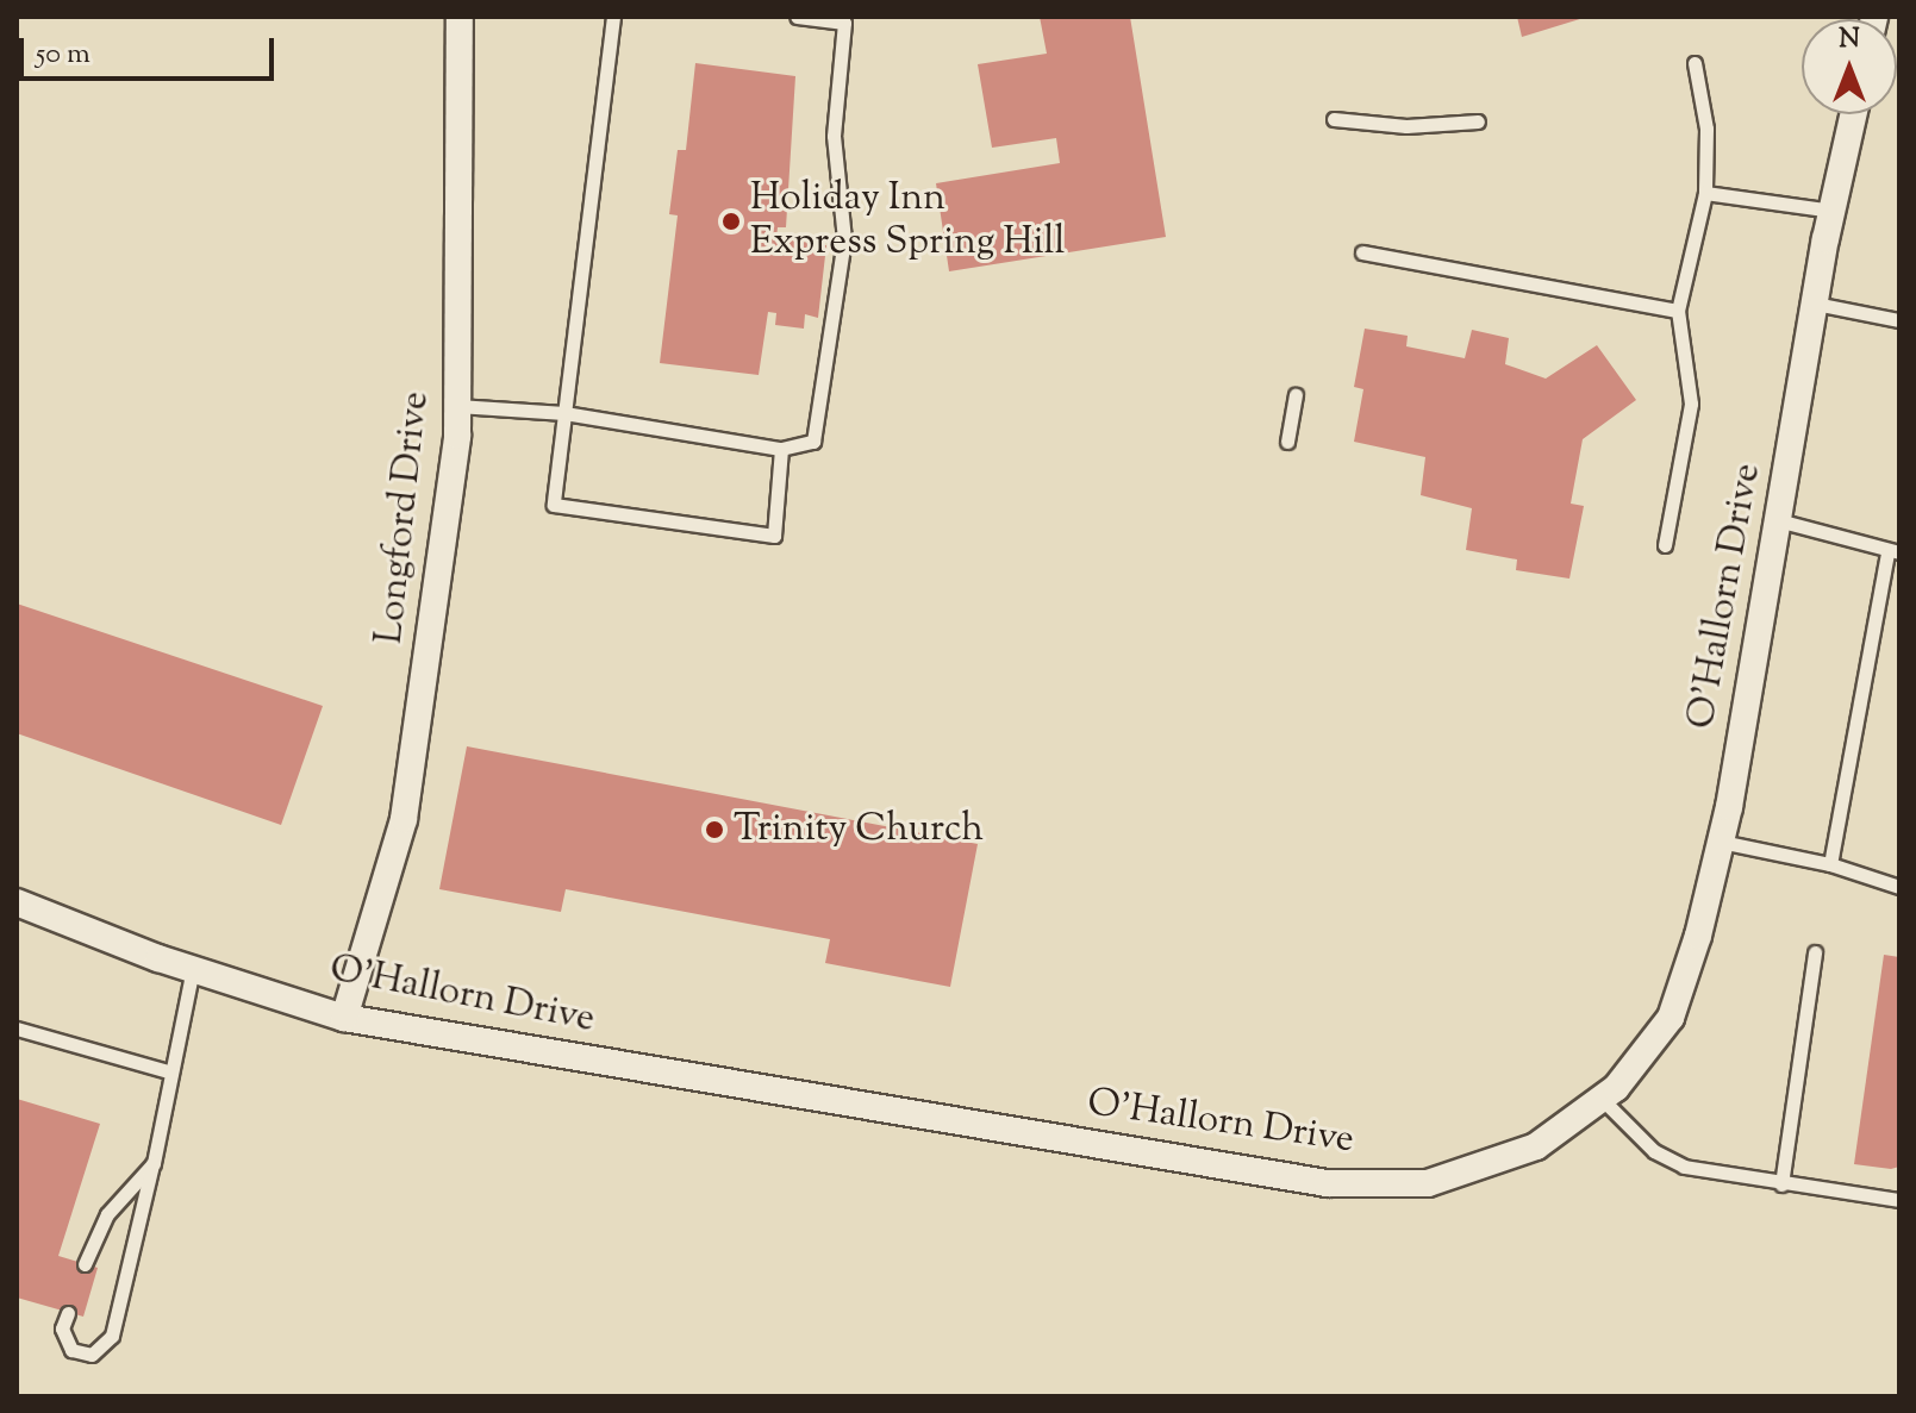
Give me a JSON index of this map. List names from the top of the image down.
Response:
{
  "streets": {
    "street": ["Longford Drive", "O'Hallorn Drive"]
  },
  "crossings": [
    ["Longford Drive", "O'Hallorn Drive"]
  ],
  "places": ["Holiday Inn Express Spring Hill", "Trinity Church"],
  "scale_bar": "50 m",
  "north": "top"
}
